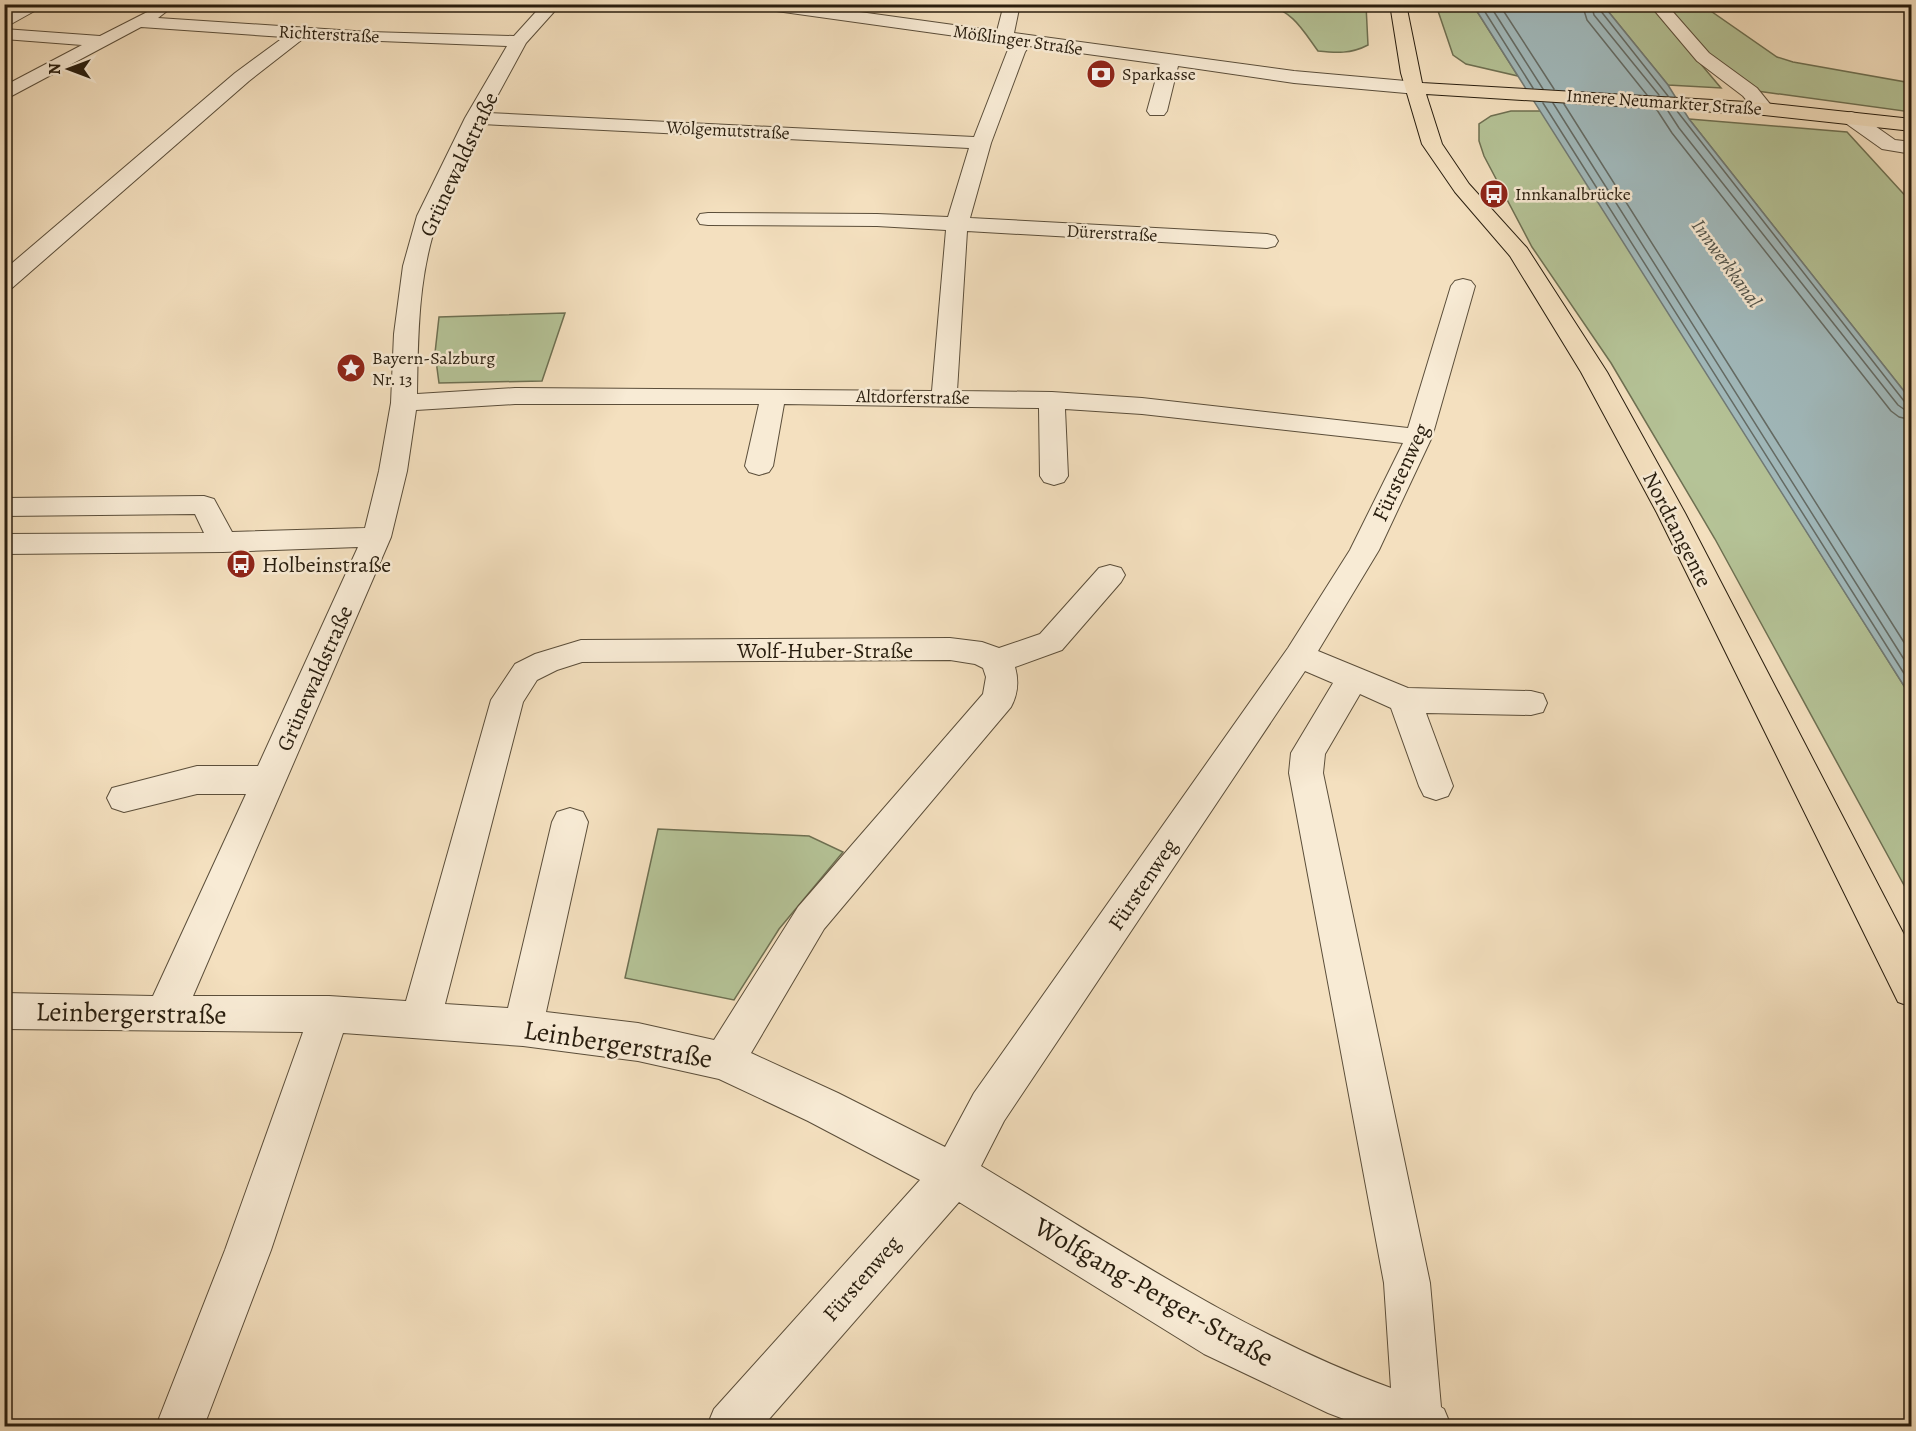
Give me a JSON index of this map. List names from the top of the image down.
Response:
{
  "streets": {
    "main road": ["Innere Neumarkter Straße", "Nordtangente"],
    "street": [
      "Richterstraße",
      "Mößlinger Straße",
      "Wolgemutstraße",
      "Grünewaldstraße",
      "Dürerstraße",
      "Altdorferstraße",
      "Fürstenweg",
      "Wolf-Huber-Straße",
      "Leinbergerstraße",
      "Wolfgang-Perger-Straße"
    ]
  },
  "crossings": [
    ["Richterstraße", "Grünewaldstraße"],
    ["Mößlinger Straße", "Innere Neumarkter Straße"],
    ["Mößlinger Straße", "Nordtangente"],
    ["Innere Neumarkter Straße", "Nordtangente"],
    ["Wolgemutstraße", "Grünewaldstraße"],
    ["Grünewaldstraße", "Altdorferstraße"],
    ["Grünewaldstraße", "Leinbergerstraße"],
    ["Altdorferstraße", "Fürstenweg"],
    ["Fürstenweg", "Leinbergerstraße"],
    ["Fürstenweg", "Wolfgang-Perger-Straße"],
    ["Wolf-Huber-Straße", "Leinbergerstraße"],
    ["Leinbergerstraße", "Wolfgang-Perger-Straße"]
  ],
  "water": ["Innwerkkanal"],
  "places": {
    "bank": ["Sparkasse"],
    "bus stop": ["Innkanalbrücke", "Holbeinstraße"],
    "place": ["Bayern-Salzburg Nr. 13"]
  },
  "north": "left"
}
